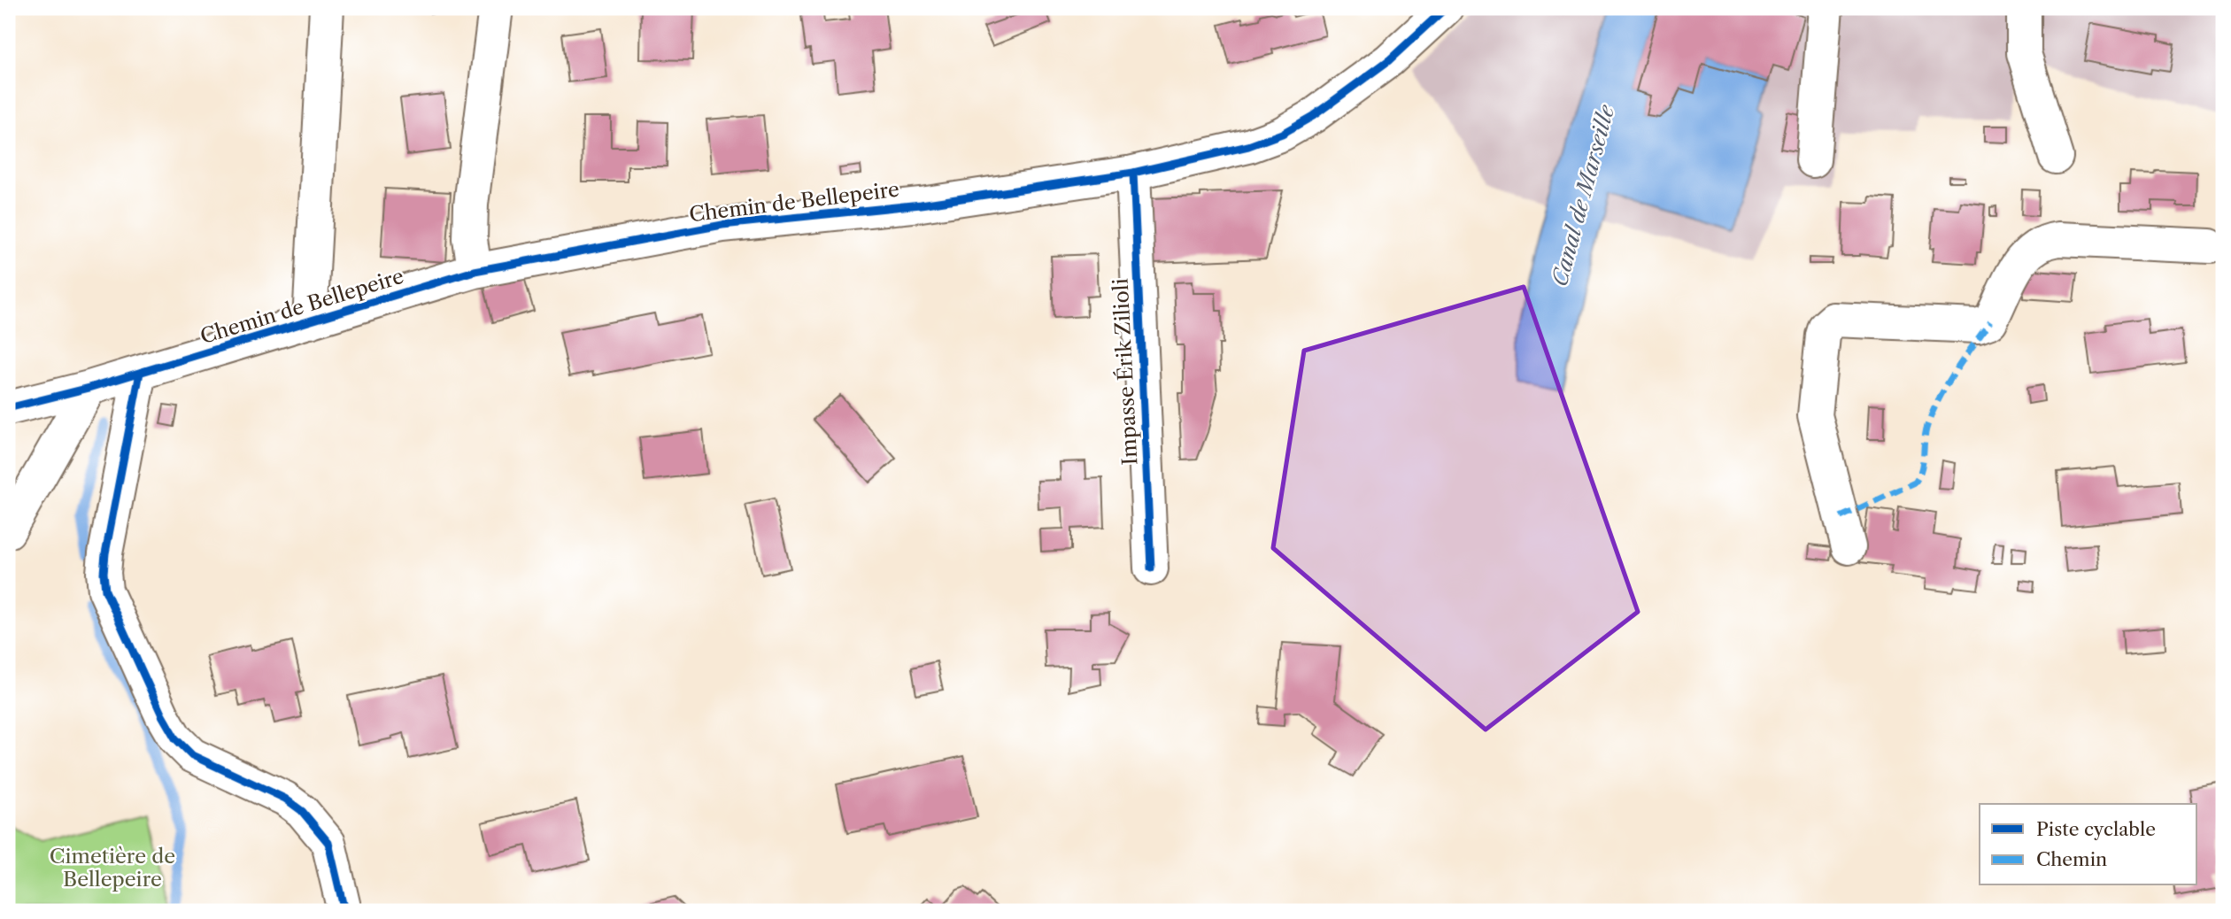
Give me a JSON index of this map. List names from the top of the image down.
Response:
{
  "streets": {
    "street": ["Chemin de Bellepeire", "Impasse Érik Zilioli"]
  },
  "crossings": [
    ["Chemin de Bellepeire", "Impasse Érik Zilioli"]
  ],
  "water": ["Canal de Marseille"],
  "parks": ["Cimetière de Bellepeire"],
  "legend": ["Piste cyclable", "Chemin"]
}
